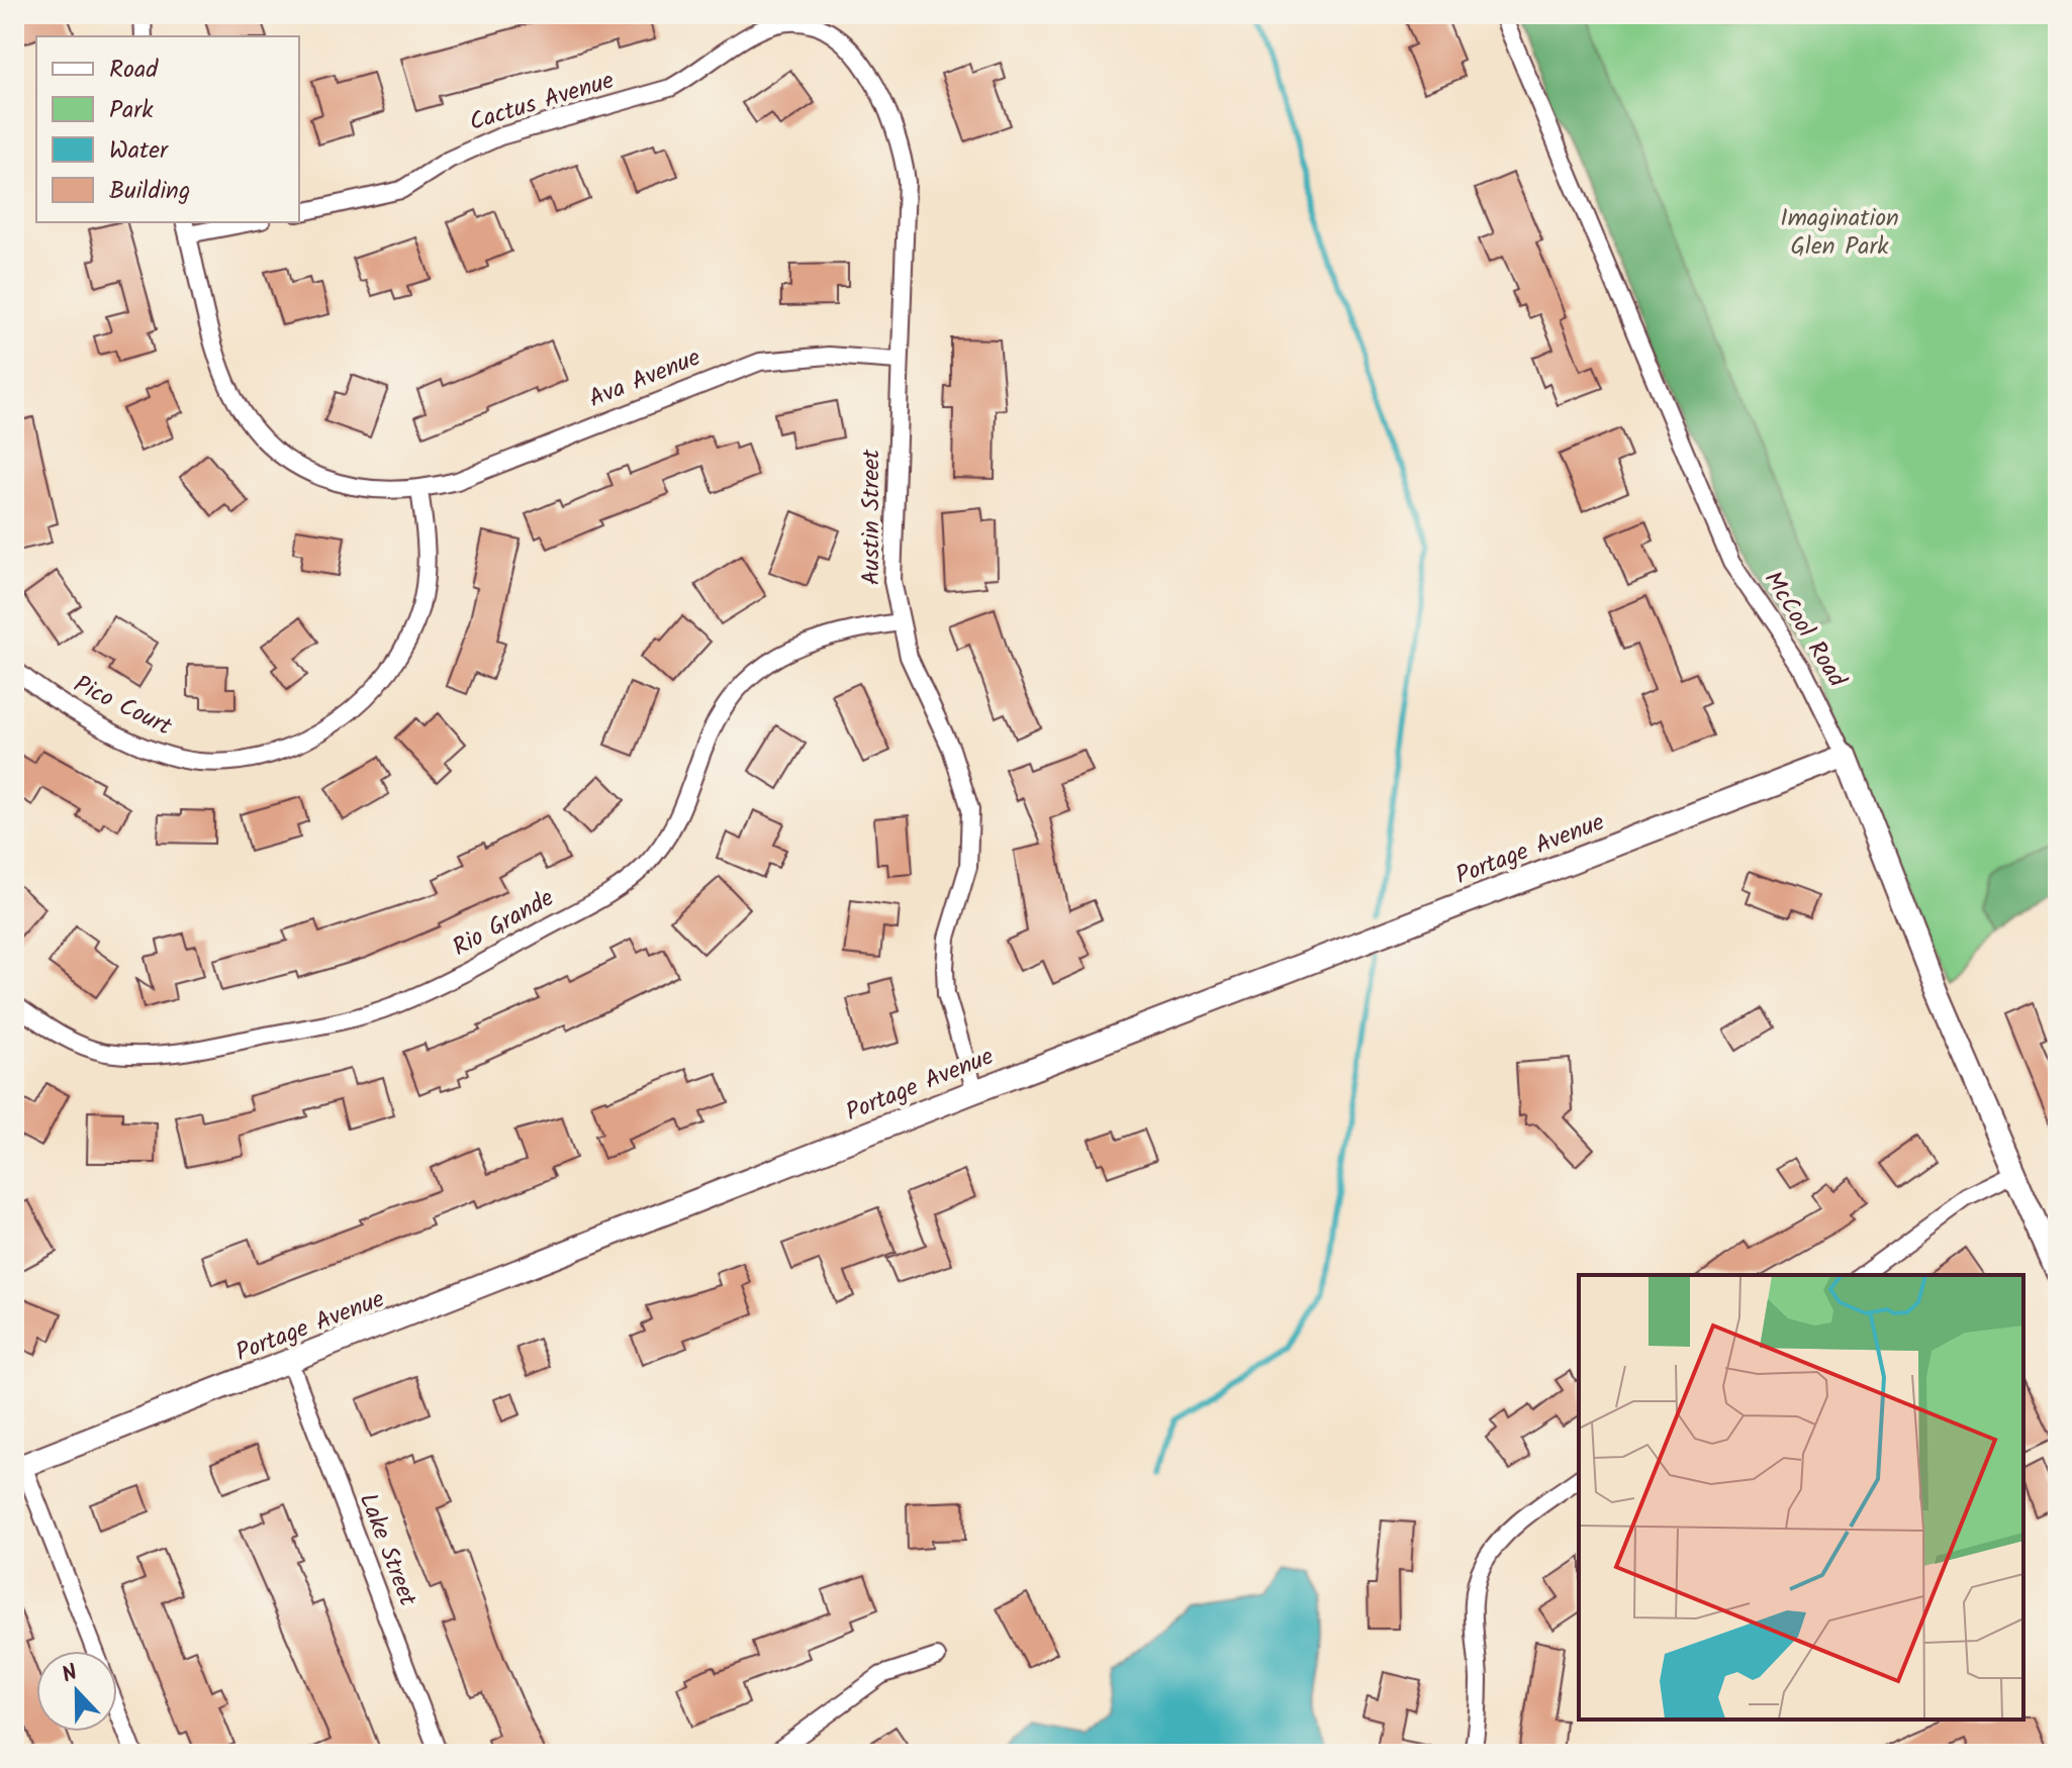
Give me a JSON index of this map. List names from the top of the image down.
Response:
{
  "streets": {
    "street": [
      "Cactus Avenue",
      "Ava Avenue",
      "Austin Street",
      "McCool Road",
      "Pico Court",
      "Portage Avenue",
      "Rio Grande",
      "Lake Street"
    ]
  },
  "crossings": [
    ["Cactus Avenue", "Austin Street"],
    ["Ava Avenue", "Austin Street"],
    ["Ava Avenue", "Pico Court"],
    ["Austin Street", "Portage Avenue"],
    ["Austin Street", "Rio Grande"],
    ["McCool Road", "Portage Avenue"],
    ["Portage Avenue", "Lake Street"]
  ],
  "parks": ["Imagination Glen Park"],
  "legend": [
    "Road",
    "Park",
    "Water",
    "Building"
  ],
  "north": "top"
}
